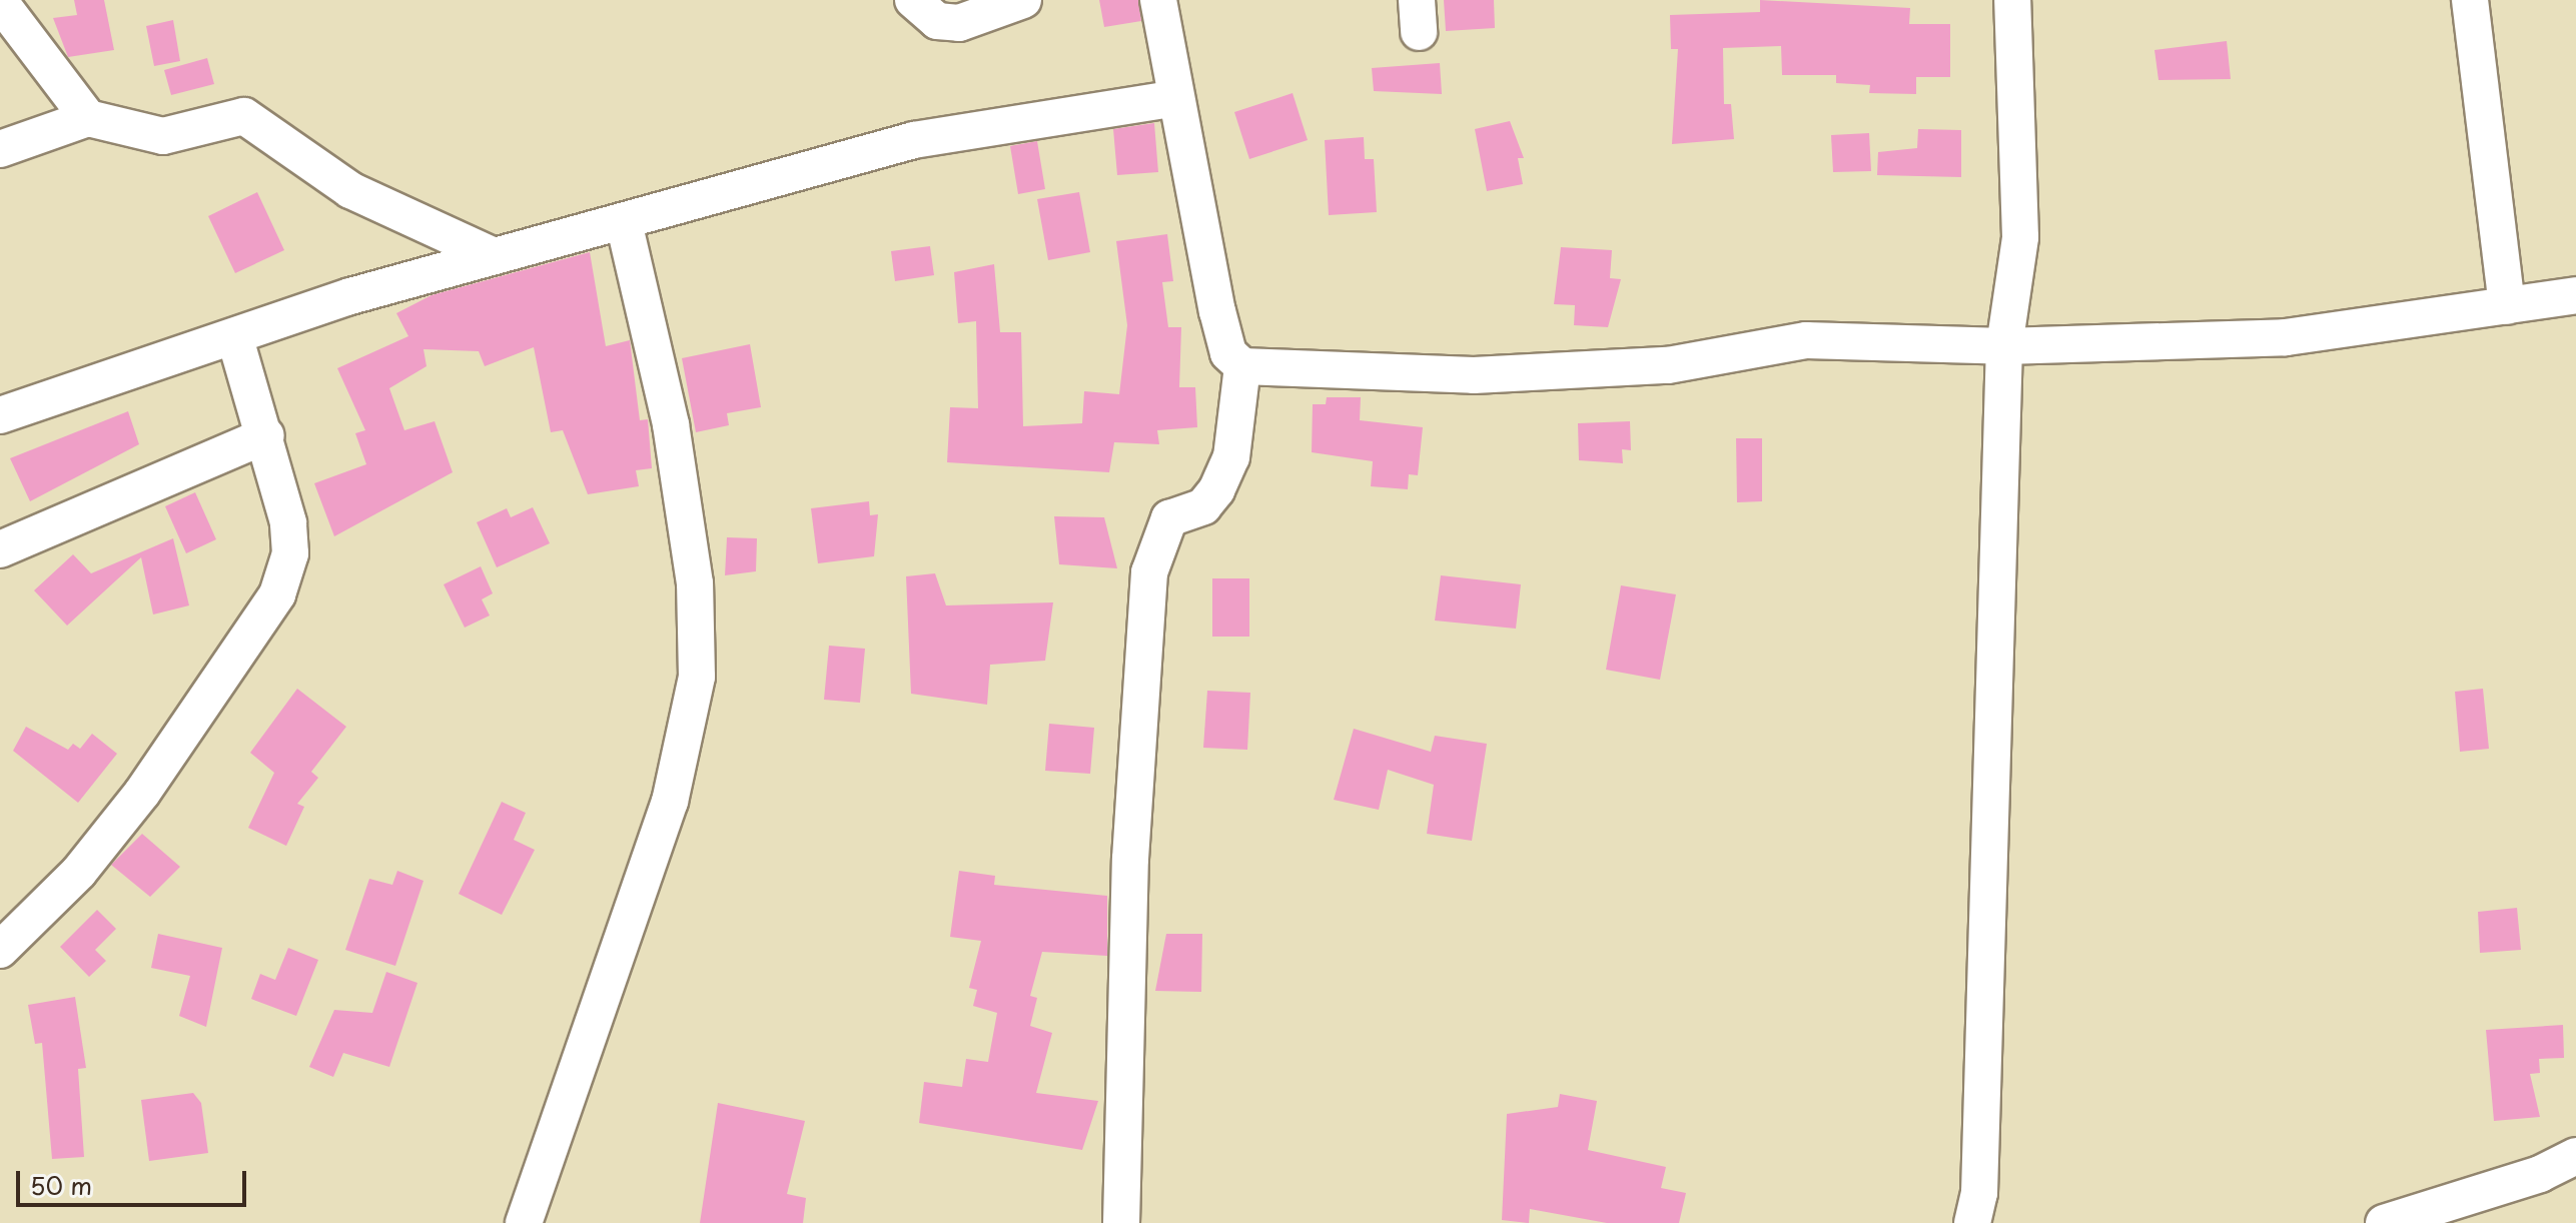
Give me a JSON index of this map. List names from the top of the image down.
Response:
{
  "scale_bar": "50 m"
}
